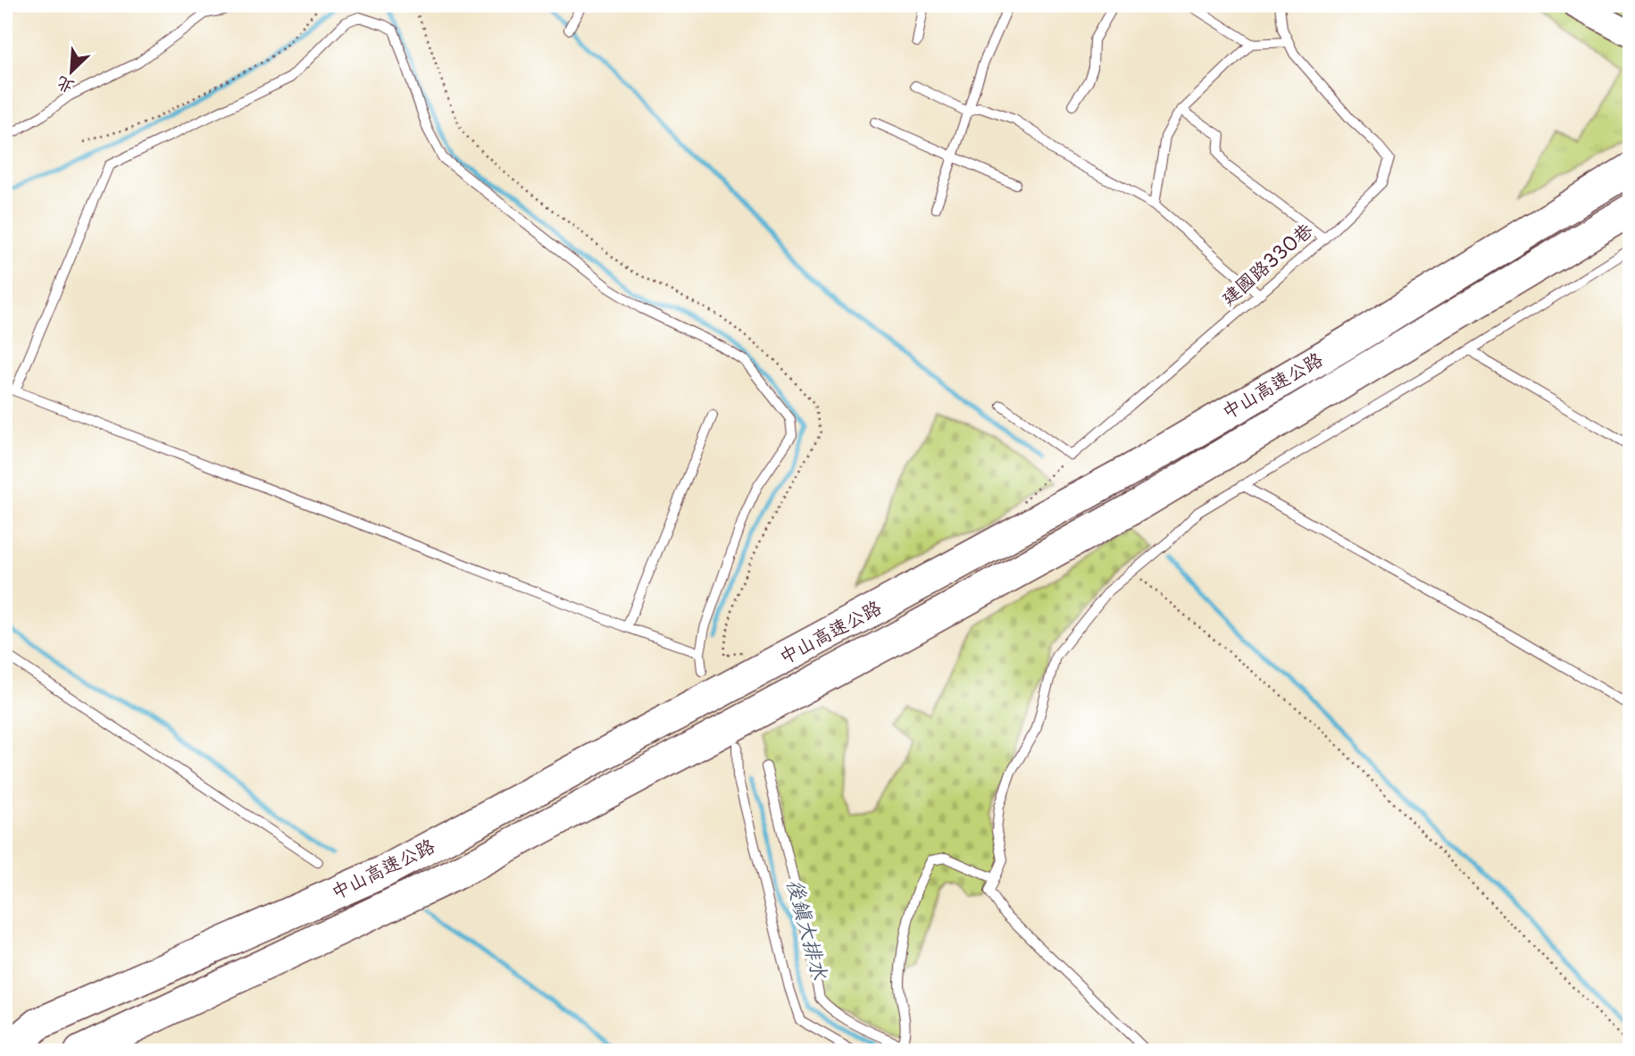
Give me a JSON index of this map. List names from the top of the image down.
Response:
{
  "streets": {
    "highway": ["中山高速公路"],
    "lane": ["建國路330巷"]
  },
  "water": ["後鎮大排水"],
  "north": "bottom left"
}
